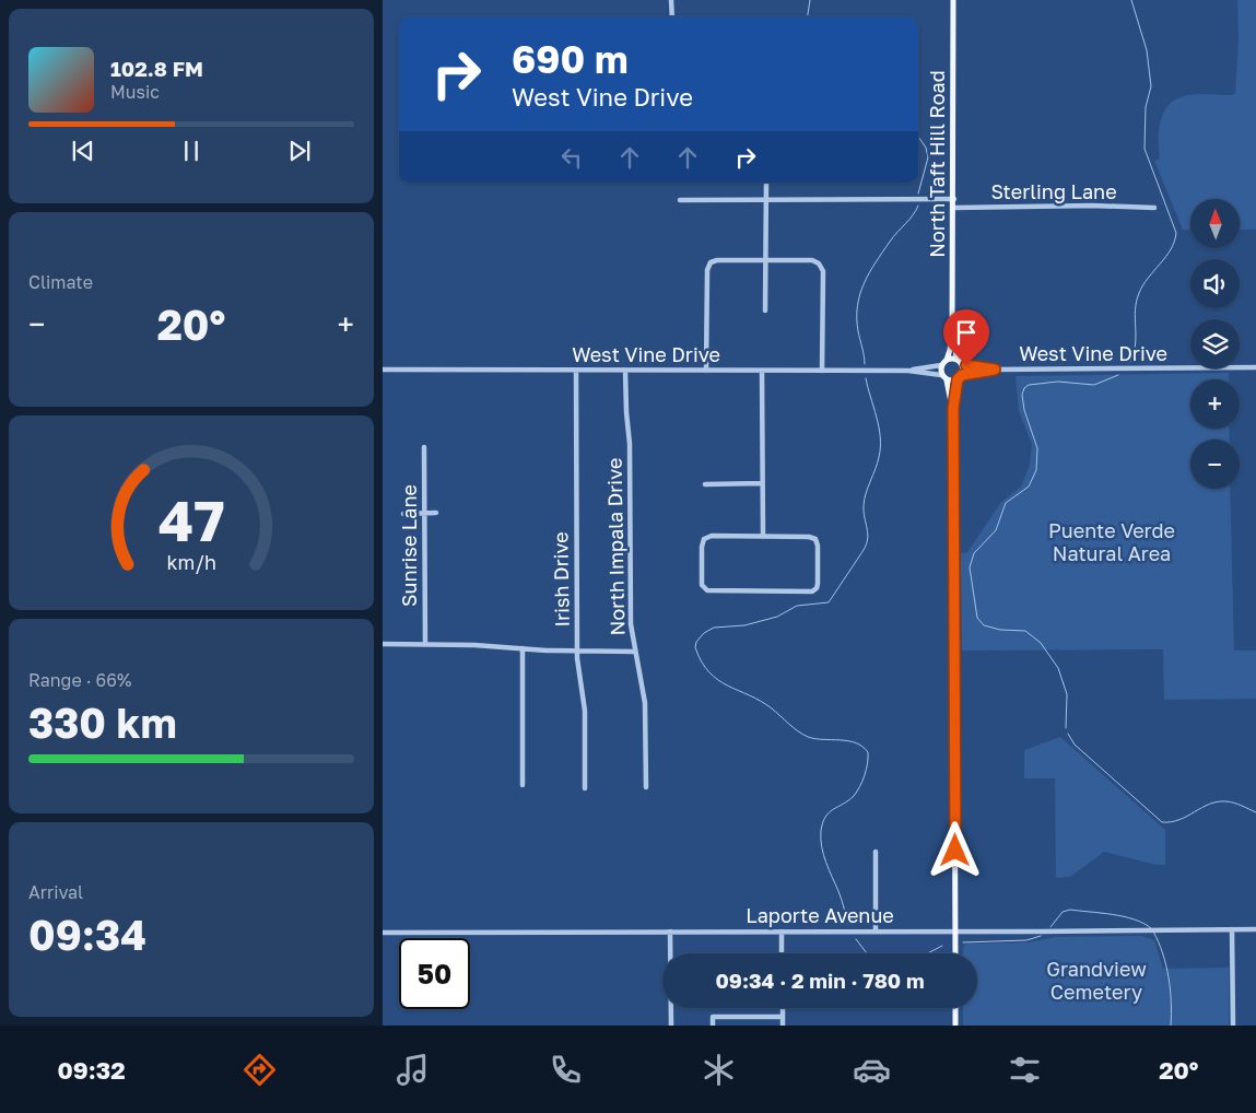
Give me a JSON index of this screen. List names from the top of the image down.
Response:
{
  "streets": {
    "main road": ["North Taft Hill Road", "West Vine Drive"],
    "street": [
      "Sterling Lane",
      "Sunrise Lane",
      "North Impala Drive",
      "Irish Drive",
      "Laporte Avenue"
    ]
  },
  "crossings": [
    ["North Taft Hill Road", "Sterling Lane"],
    ["North Taft Hill Road", "West Vine Drive"],
    ["West Vine Drive", "North Impala Drive"],
    ["West Vine Drive", "Irish Drive"]
  ],
  "parks": ["Puente Verde Natural Area", "Grandview Cemetery"],
  "north": "top",
  "page": {
    "turn": ["690 m", "West Vine Drive"],
    "song": ["102.8 FM", "Music"],
    "map_buttons": ["+", "−"],
    "tile": [
      "Climate",
      ["Range · 66%", "330 km"],
      ["Arrival", "09:34"]
    ],
    "heat": ["−", "20°", "+"],
    "limit": "50",
    "trip": "09:34 · 2 min · 780 m",
    "tabs": ["09:32", "20°"],
    "gauge": ["47", "km/h"]
  }
}
